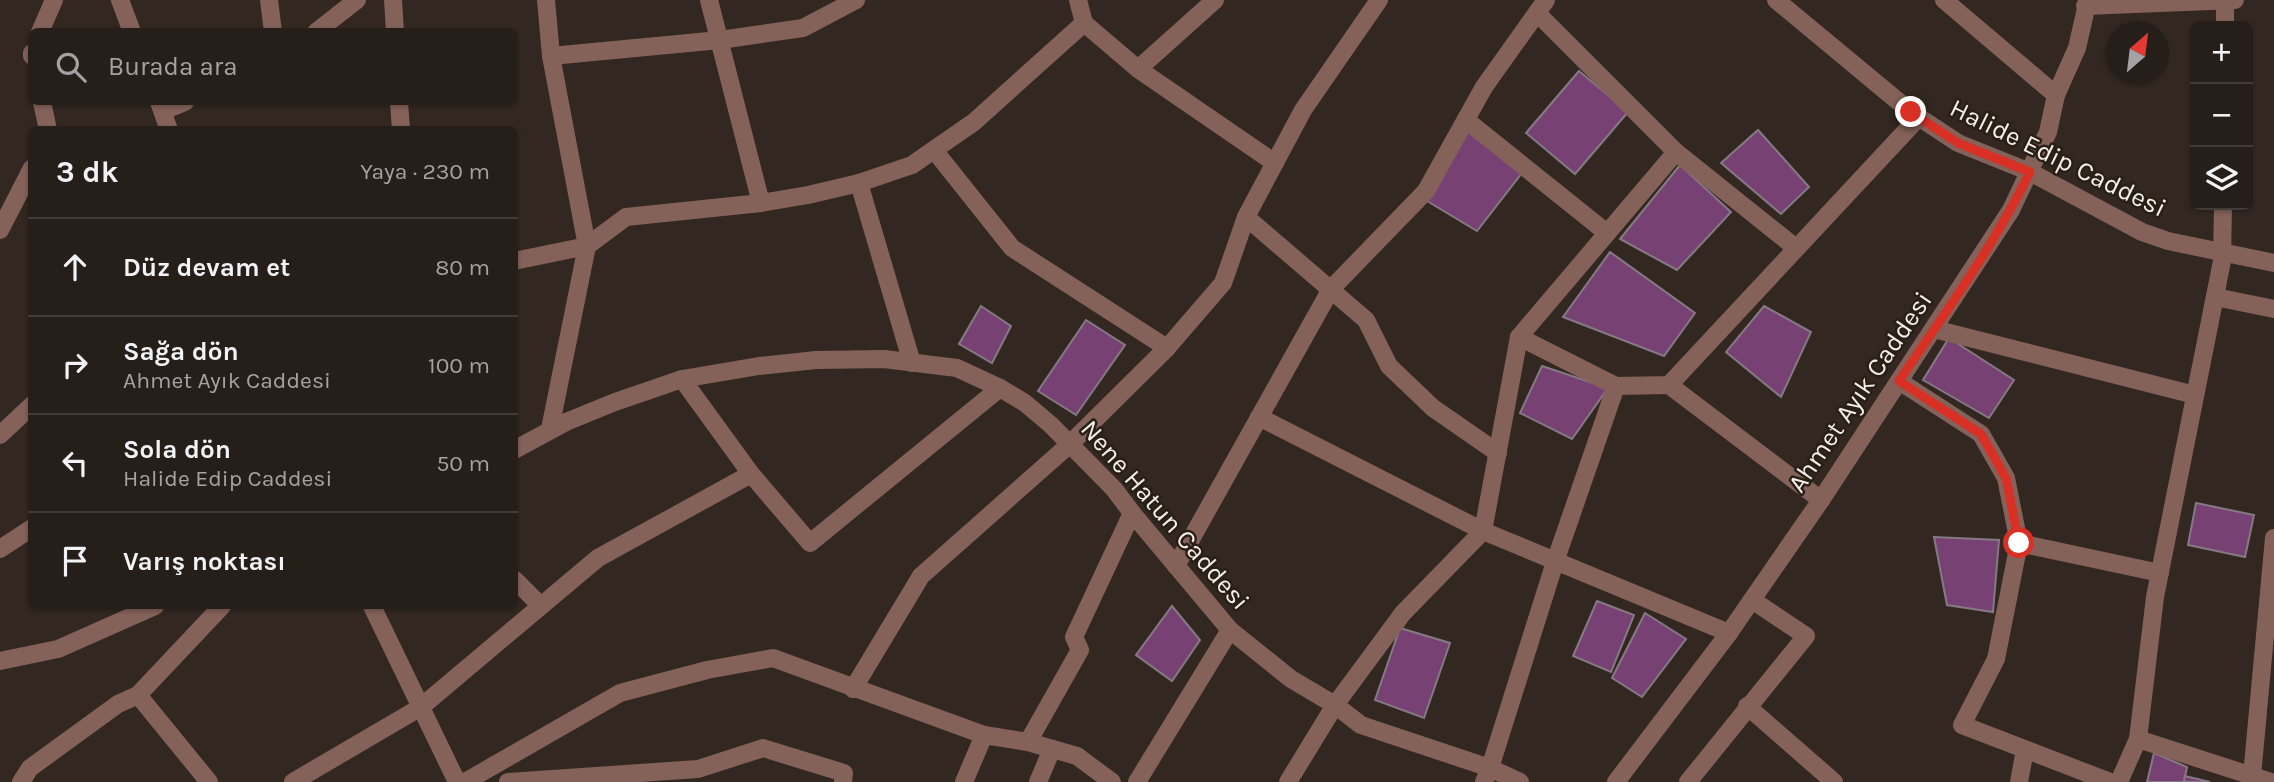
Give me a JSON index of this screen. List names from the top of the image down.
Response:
{
  "streets": {
    "street": ["Halide Edip Caddesi", "Ahmet Ayık Caddesi", "Nene Hatun Caddesi"]
  },
  "crossings": [
    ["Halide Edip Caddesi", "Ahmet Ayık Caddesi"]
  ],
  "north": "top right",
  "page": {
    "map_buttons": ["+", "−"],
    "search": "Burada ara",
    "heading": ["3 dk", "Yaya · 230 m"],
    "list": [
      ["Düz devam et", "80 m"],
      ["Sağa dön", "Ahmet Ayık Caddesi", "100 m"],
      ["Sola dön", "Halide Edip Caddesi", "50 m"],
      "Varış noktası"
    ]
  }
}
